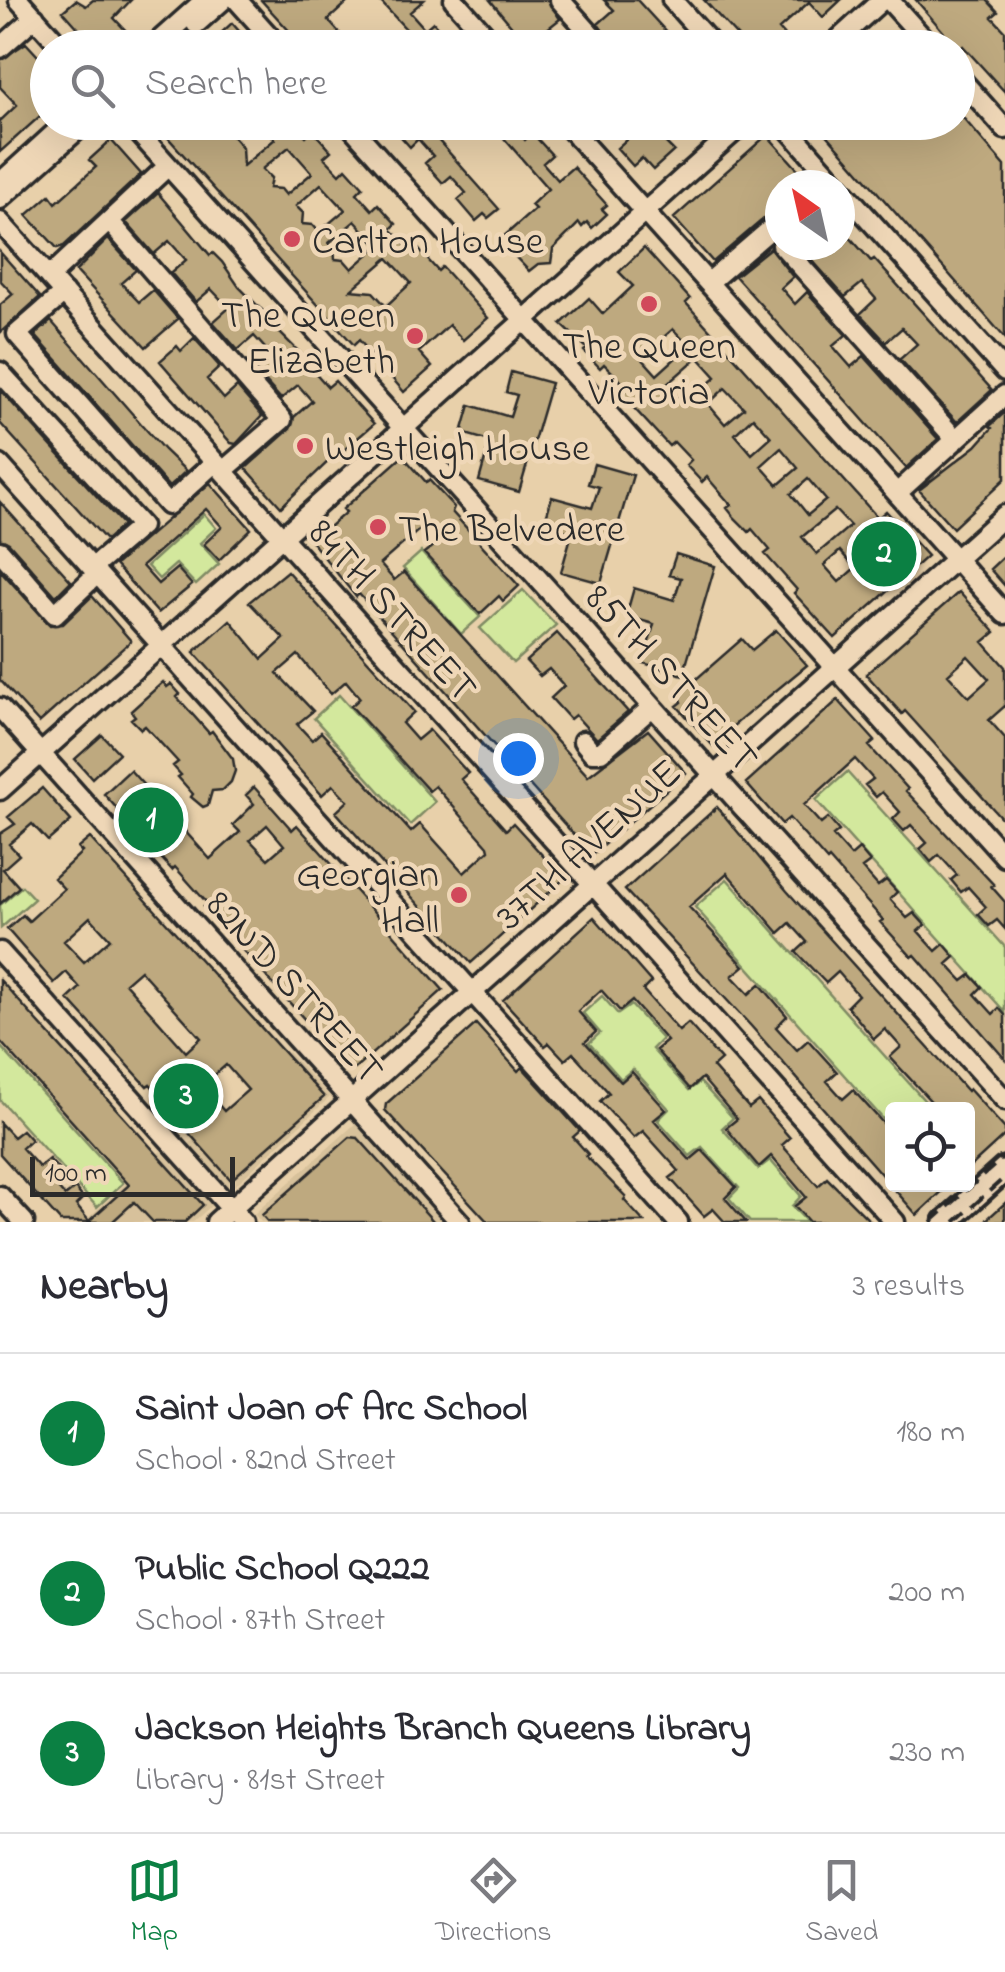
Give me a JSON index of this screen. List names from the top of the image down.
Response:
{
  "streets": {
    "street": [
      "84TH STREET",
      "85TH STREET",
      "37TH AVENUE",
      "82ND STREET"
    ]
  },
  "crossings": [
    ["84TH STREET", "37TH AVENUE"],
    ["85TH STREET", "37TH AVENUE"],
    ["37TH AVENUE", "82ND STREET"]
  ],
  "places": [
    "Carlton House",
    "The Queen Victoria",
    "The Queen Elizabeth",
    "Westleigh House",
    "The Belvedere",
    "Georgian Hall"
  ],
  "scale_bar": "100 m",
  "north": "top left",
  "page": {
    "search": "Search here",
    "pins": ["2", "1", "3"],
    "scale": "100 m",
    "heading": ["Nearby", "3 results"],
    "list": [
      {
        "mark": "1",
        "name": "Saint Joan of Arc School",
        "note": "School · 82nd Street",
        "value": "180 m"
      },
      {
        "mark": "2",
        "name": "Public School Q222",
        "note": "School · 87th Street",
        "value": "200 m"
      },
      {
        "mark": "3",
        "name": "Jackson Heights Branch Queens Library",
        "note": "Library · 81st Street",
        "value": "230 m"
      }
    ],
    "nav": ["Map", "Directions", "Saved"]
  }
}
